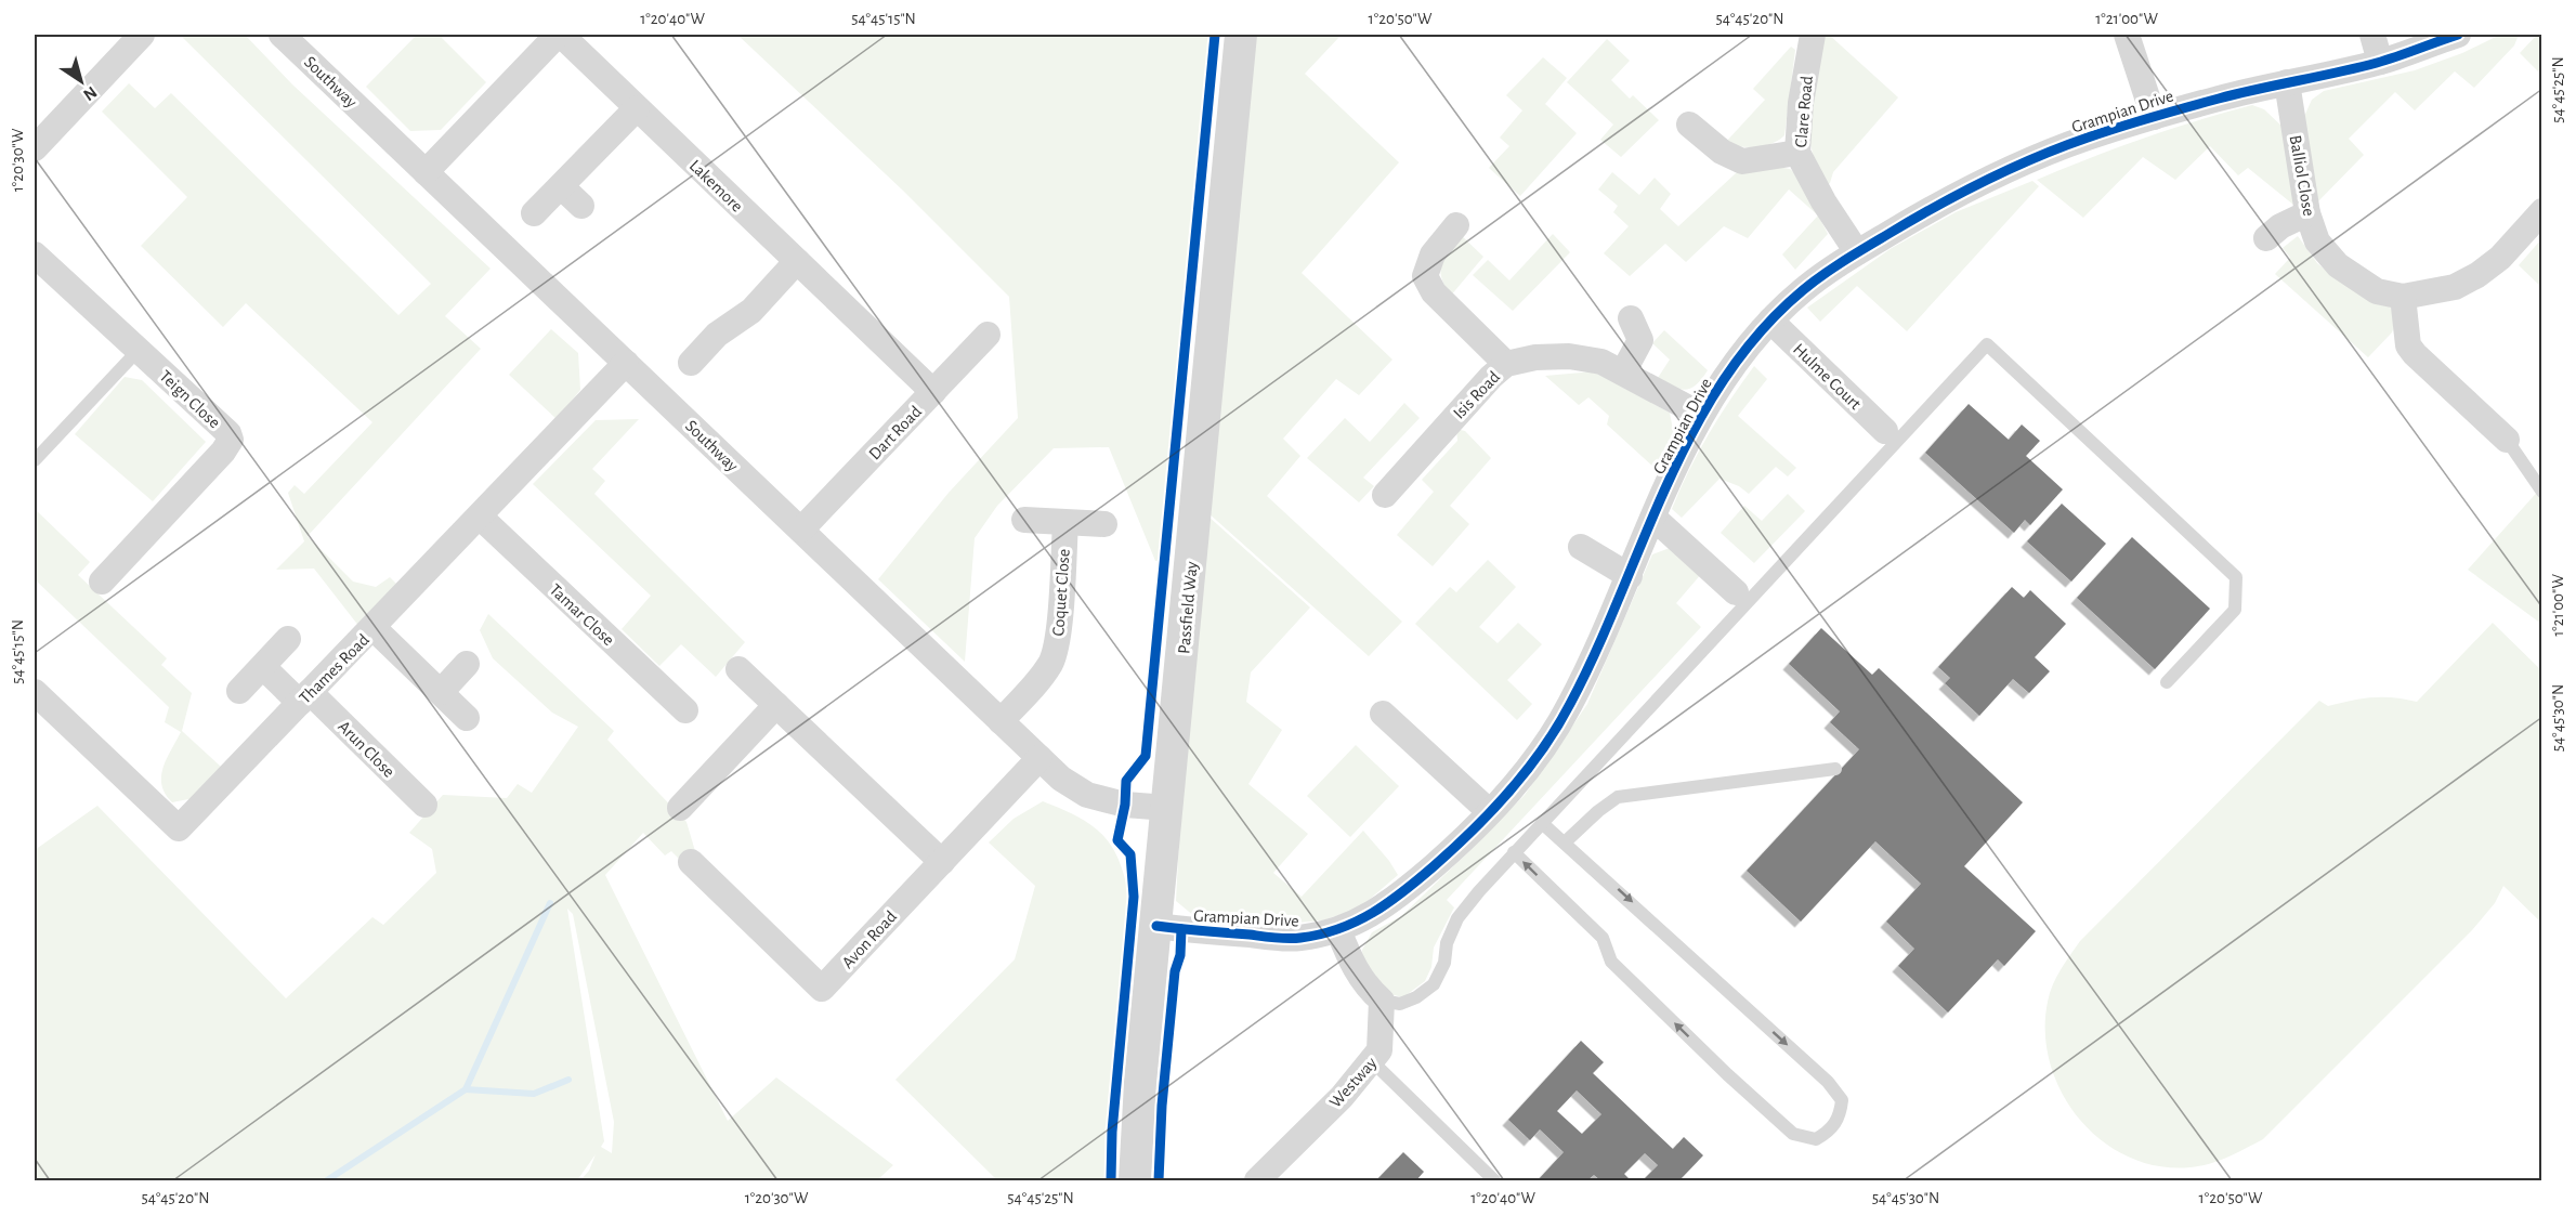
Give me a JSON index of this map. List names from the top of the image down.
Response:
{
  "streets": {
    "street": [
      "Southway",
      "Grampian Drive",
      "Clare Road",
      "Balliol Close",
      "Lakemore",
      "Hulme Court",
      "Isis Road",
      "Teign Close",
      "Dart Road",
      "Coquet Close",
      "Passfield Way",
      "Tamar Close",
      "Thames Road",
      "Arun Close",
      "Avon Road",
      "Westway"
    ]
  },
  "crossings": [
    ["Southway", "Lakemore"],
    ["Southway", "Dart Road"],
    ["Southway", "Coquet Close"],
    ["Southway", "Passfield Way"],
    ["Southway", "Thames Road"],
    ["Southway", "Avon Road"],
    ["Grampian Drive", "Clare Road"],
    ["Grampian Drive", "Balliol Close"],
    ["Grampian Drive", "Hulme Court"],
    ["Grampian Drive", "Isis Road"],
    ["Grampian Drive", "Passfield Way"],
    ["Lakemore", "Dart Road"],
    ["Tamar Close", "Thames Road"],
    ["Thames Road", "Arun Close"]
  ],
  "north": "bottom right",
  "coordinates": [
    "1°20'40\"W",
    "54°45'15\"N",
    "1°20'50\"W",
    "54°45'20\"N",
    "1°21'00\"W",
    "54°45'25\"N",
    "1°20'30\"W",
    "54°45'30\"N"
  ]
}
